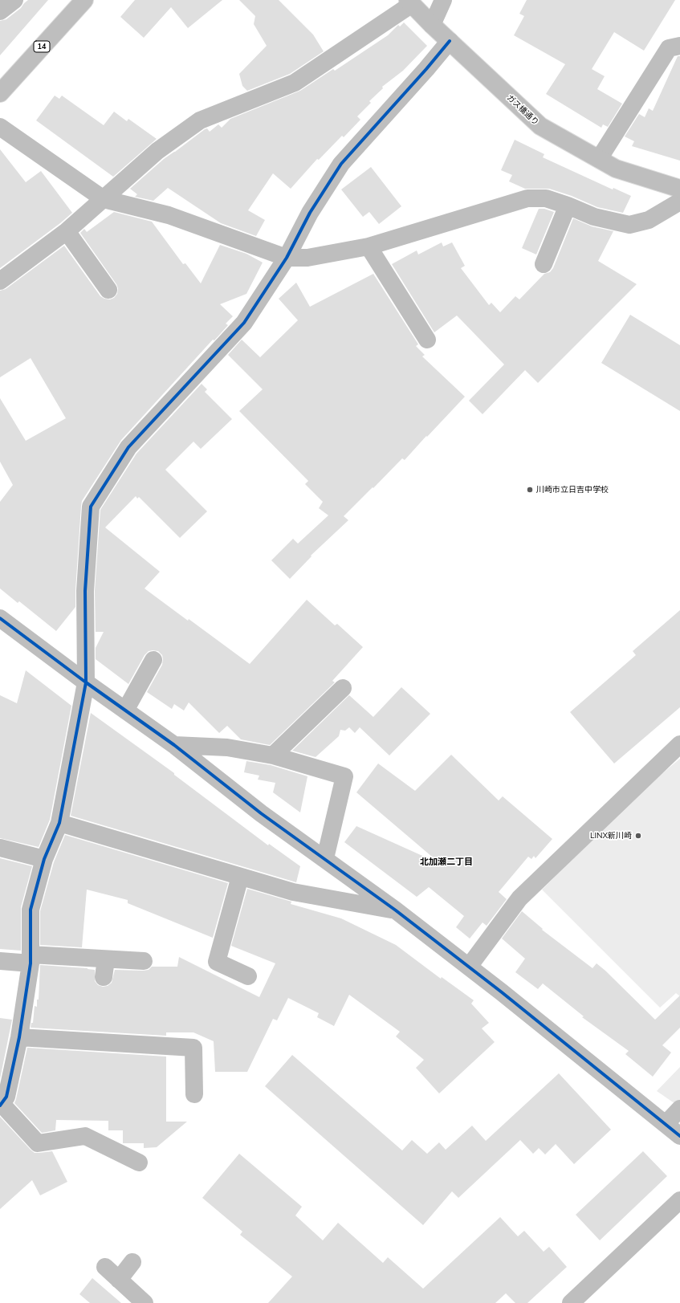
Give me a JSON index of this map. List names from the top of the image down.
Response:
{
  "streets": {
    "street": ["14", "ガス橋通り"]
  },
  "districts": ["北加瀬二丁目"],
  "places": ["川崎市立日吉中学校", "LINX新川崎"]
}
